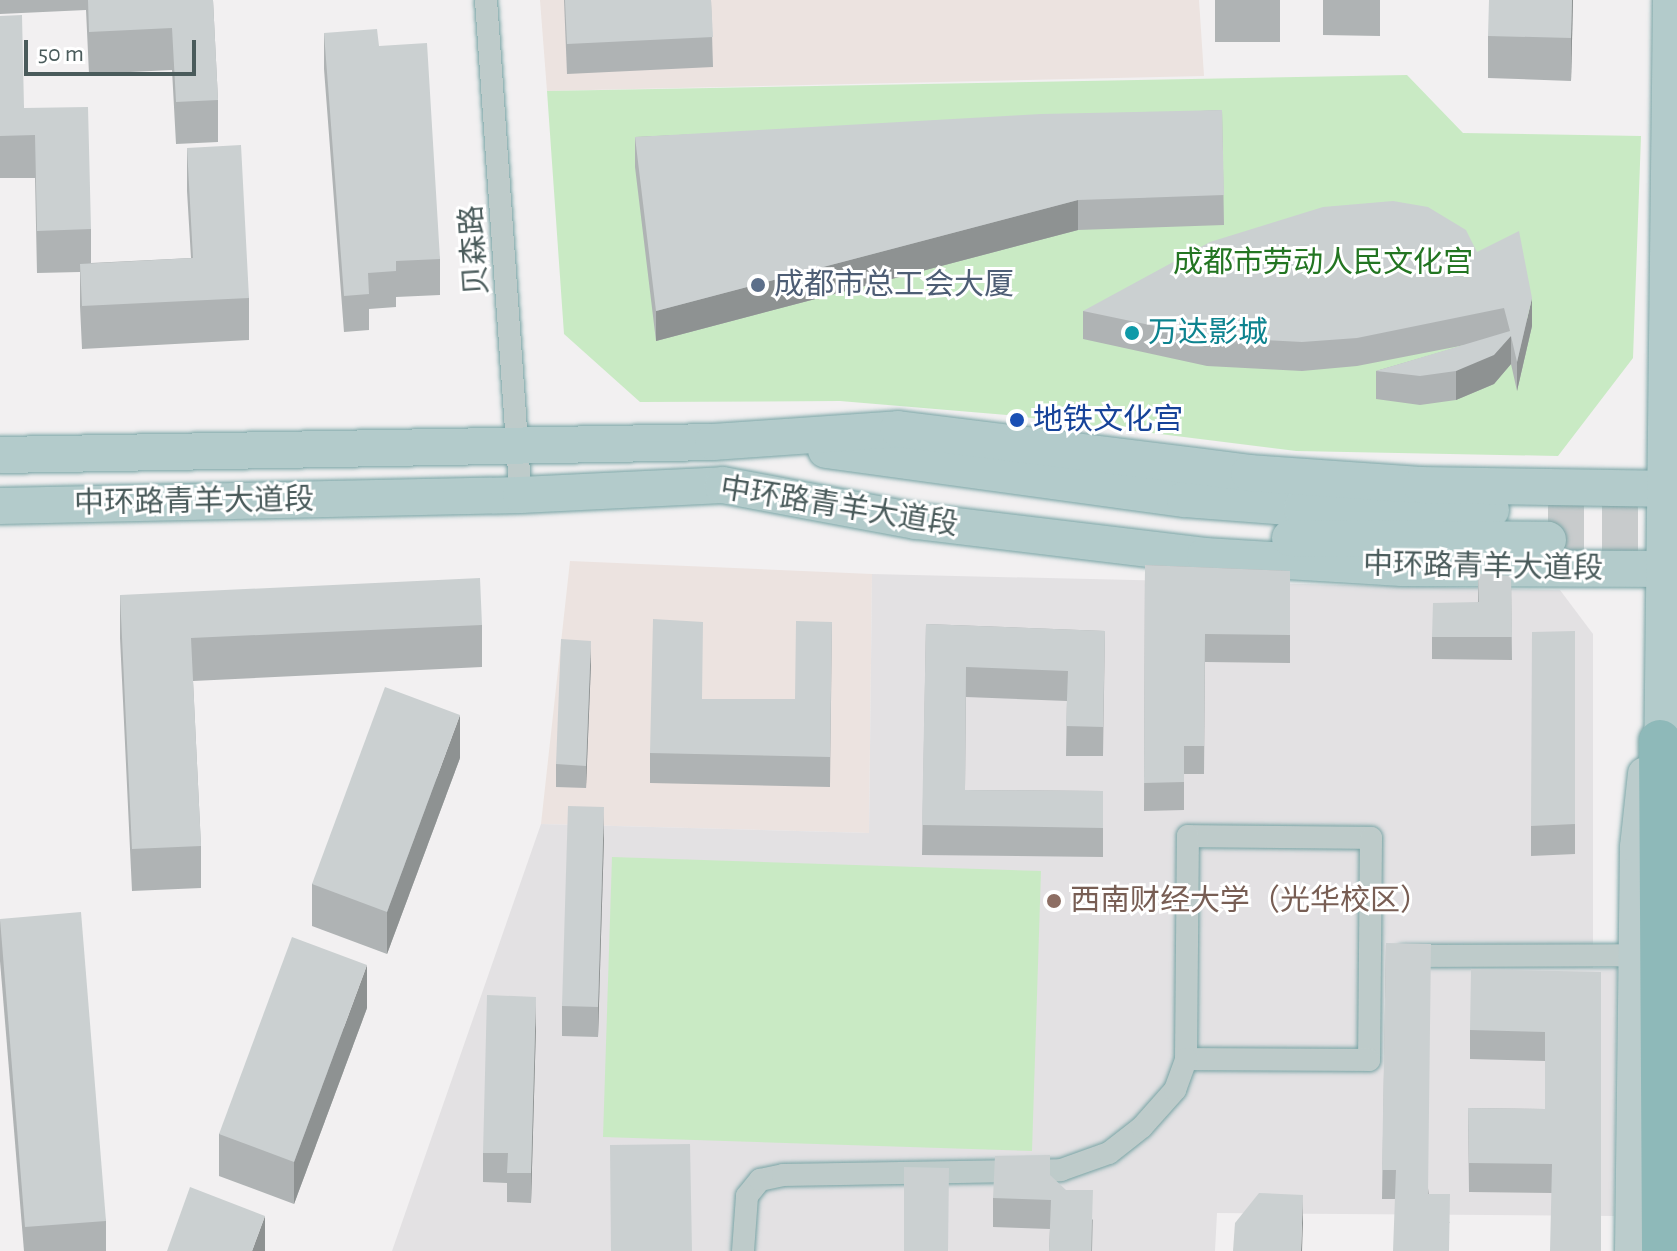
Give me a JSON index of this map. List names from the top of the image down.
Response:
{
  "streets": {
    "main road": ["中环路青羊大道段"],
    "street": ["贝森路"]
  },
  "crossings": [
    ["贝森路", "中环路青羊大道段"]
  ],
  "parks": ["成都市劳动人民文化宫"],
  "places": [
    "成都市总工会大厦",
    "万达影城",
    "地铁文化宫",
    "西南财经大学（光华校区）"
  ],
  "scale_bar": "50 m"
}
